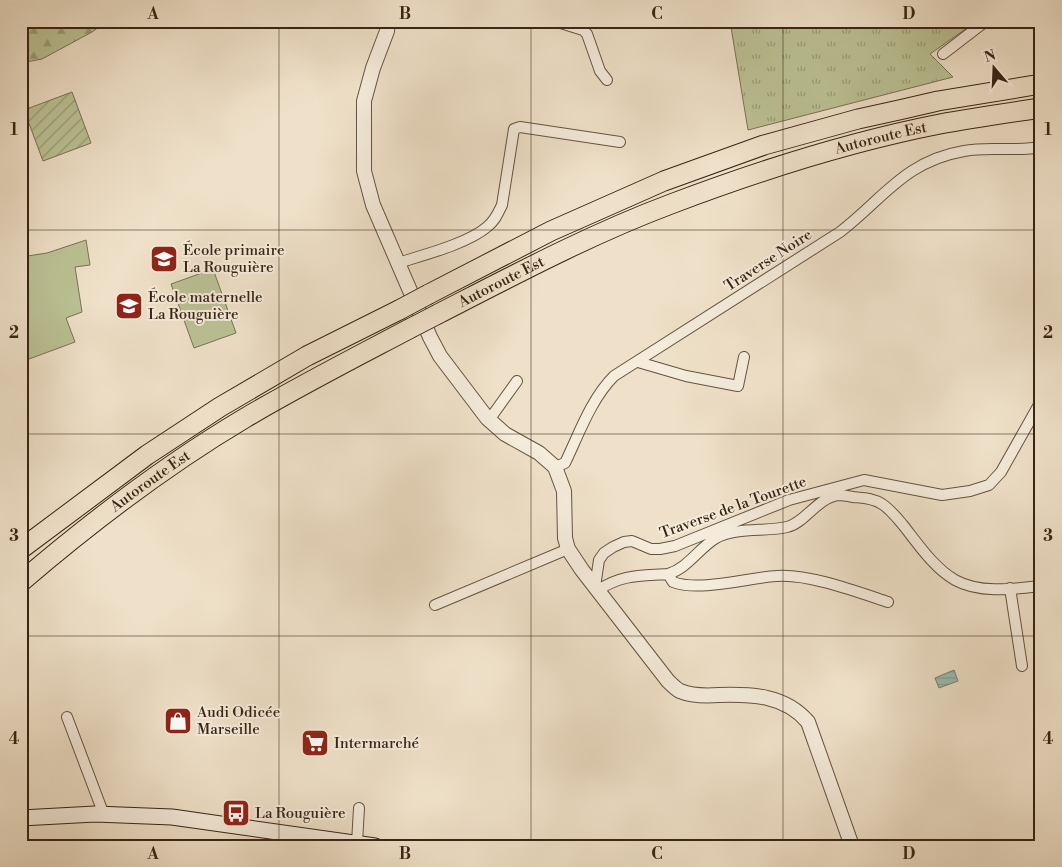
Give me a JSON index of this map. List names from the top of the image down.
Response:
{
  "streets": {
    "highway": ["Autoroute Est"],
    "street": ["Traverse Noire", "Traverse de la Tourette"]
  },
  "places": {
    "school or university": ["École primaire La Rouguière", "École maternelle La Rouguière"],
    "shop": ["Audi Odicée Marseille"],
    "supermarket": ["Intermarché"],
    "bus stop": ["La Rouguière"]
  },
  "north": "top",
  "grid": {
    "columns": [
      "A",
      "B",
      "C",
      "D"
    ],
    "rows": [
      "1",
      "2",
      "3",
      "4"
    ]
  }
}
